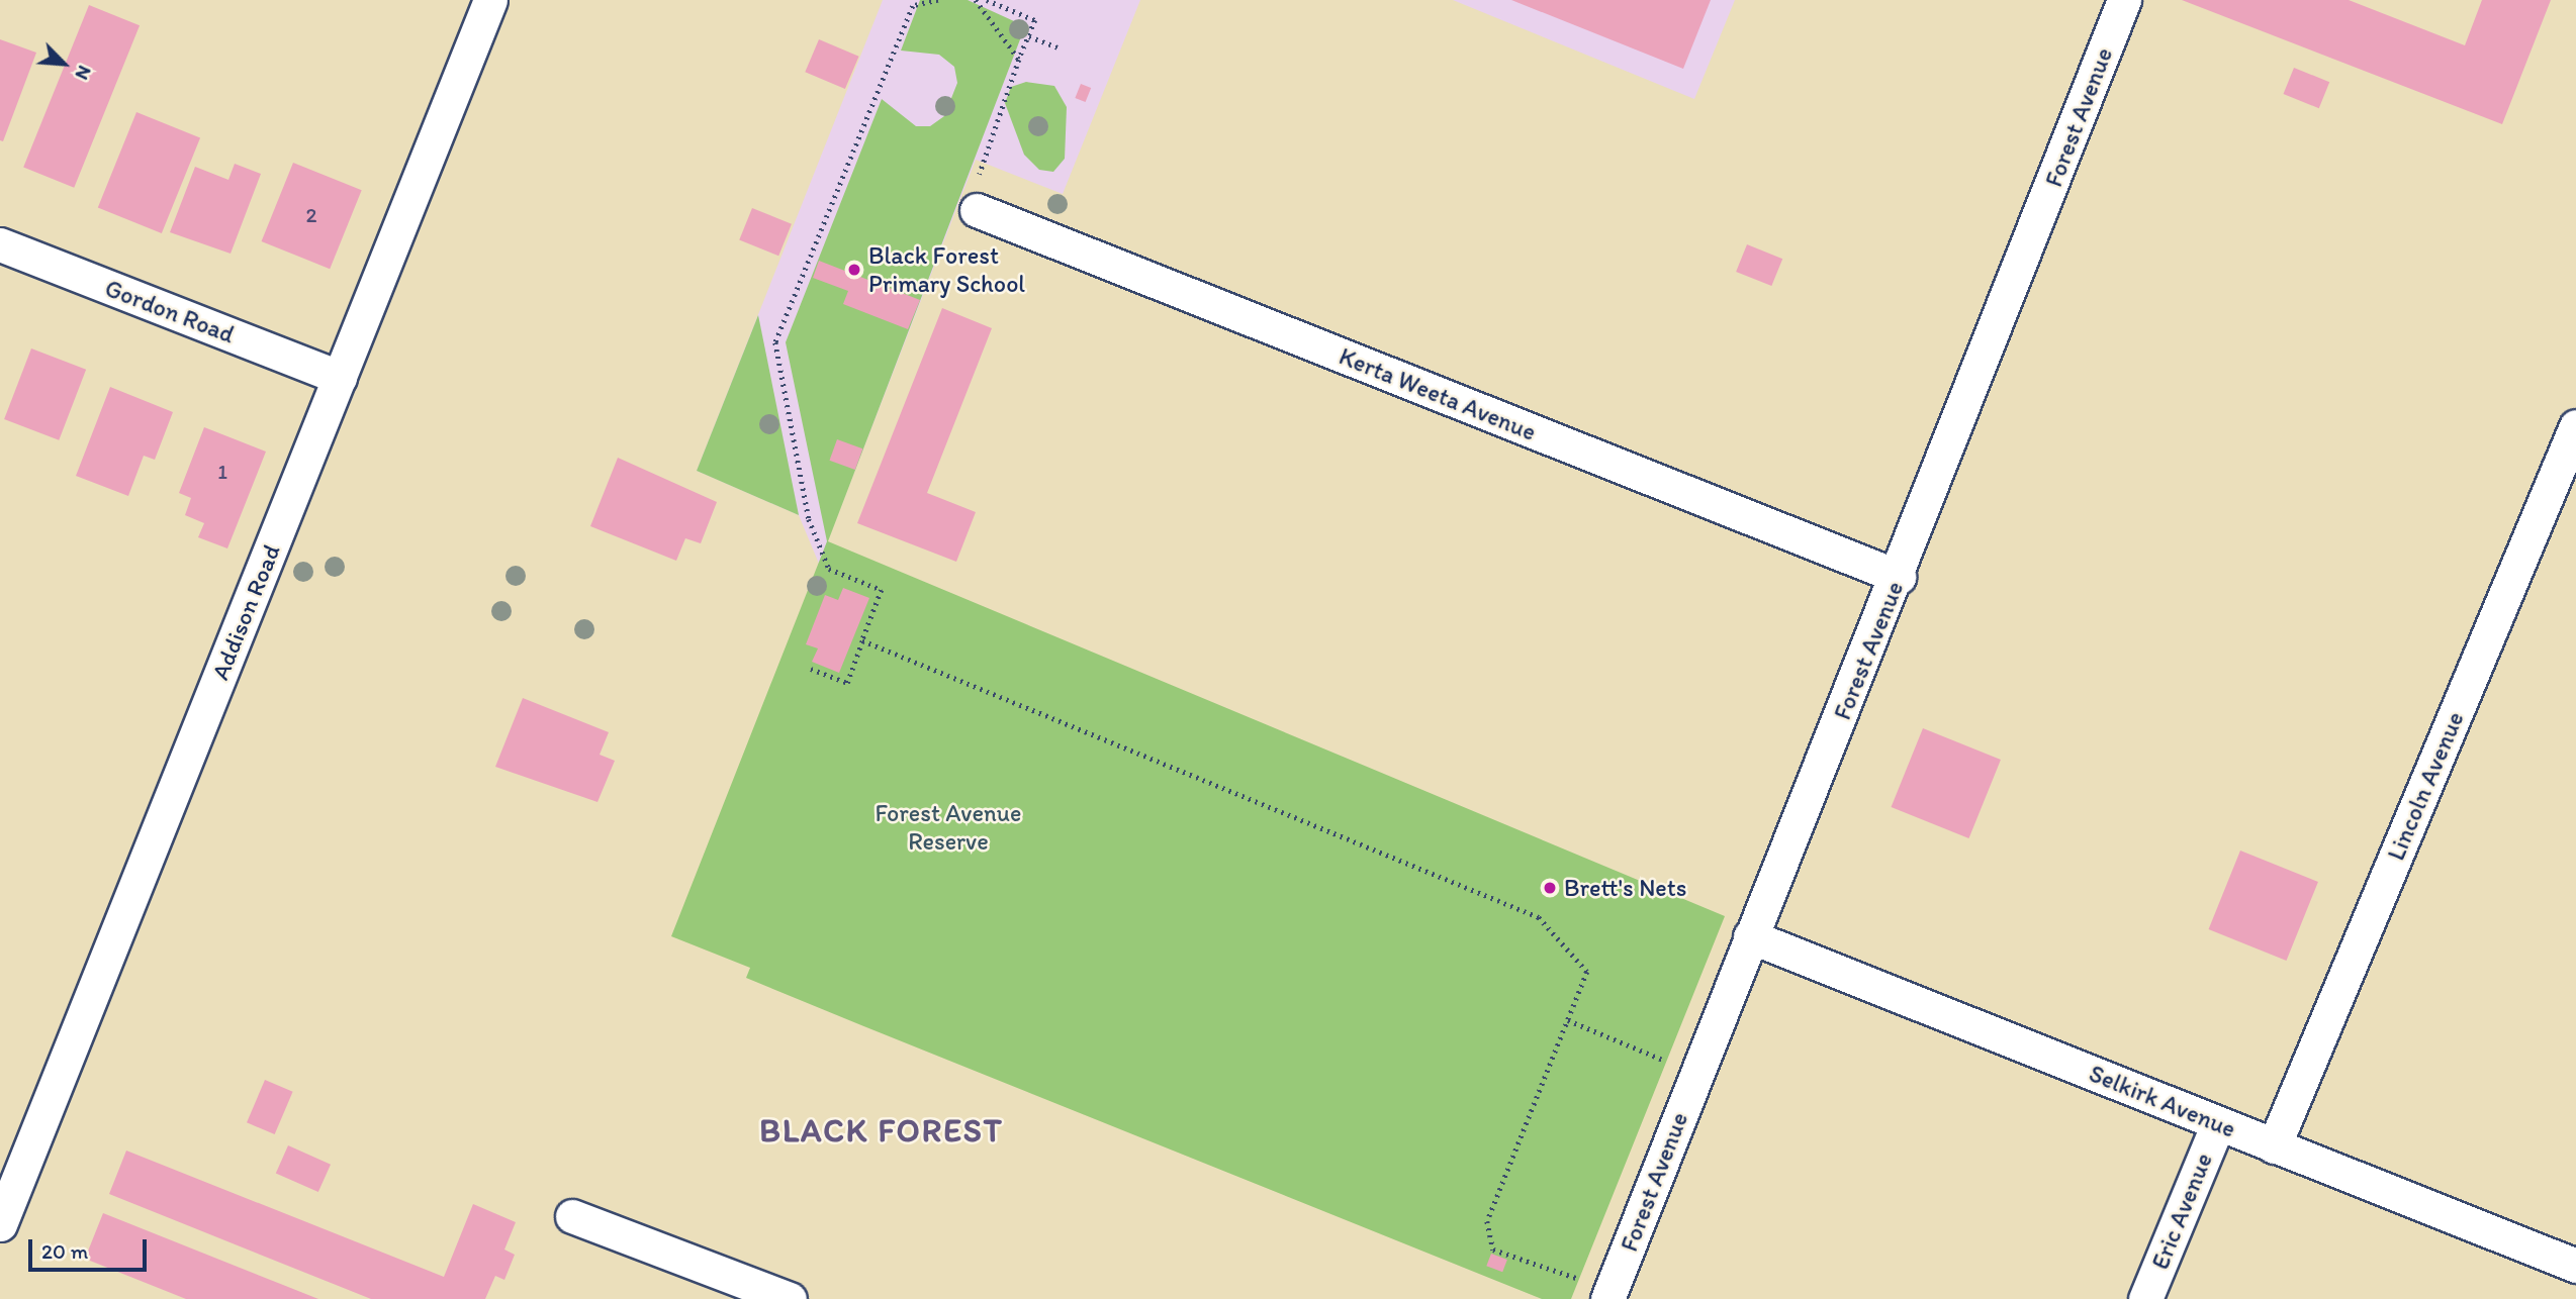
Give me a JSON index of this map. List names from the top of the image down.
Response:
{
  "streets": {
    "street": [
      "Forest Avenue",
      "Gordon Road",
      "Kerta Weeta Avenue",
      "Addison Road",
      "Lincoln Avenue",
      "Selkirk Avenue",
      "Eric Avenue"
    ]
  },
  "crossings": [
    ["Forest Avenue", "Kerta Weeta Avenue"],
    ["Forest Avenue", "Selkirk Avenue"],
    ["Gordon Road", "Addison Road"],
    ["Lincoln Avenue", "Selkirk Avenue"],
    ["Selkirk Avenue", "Eric Avenue"]
  ],
  "districts": ["BLACK FOREST"],
  "parks": ["Forest Avenue Reserve"],
  "places": ["Black Forest Primary School", "Brett's Nets"],
  "house_numbers": ["2", "1"],
  "scale_bar": "20 m",
  "north": "bottom right"
}
